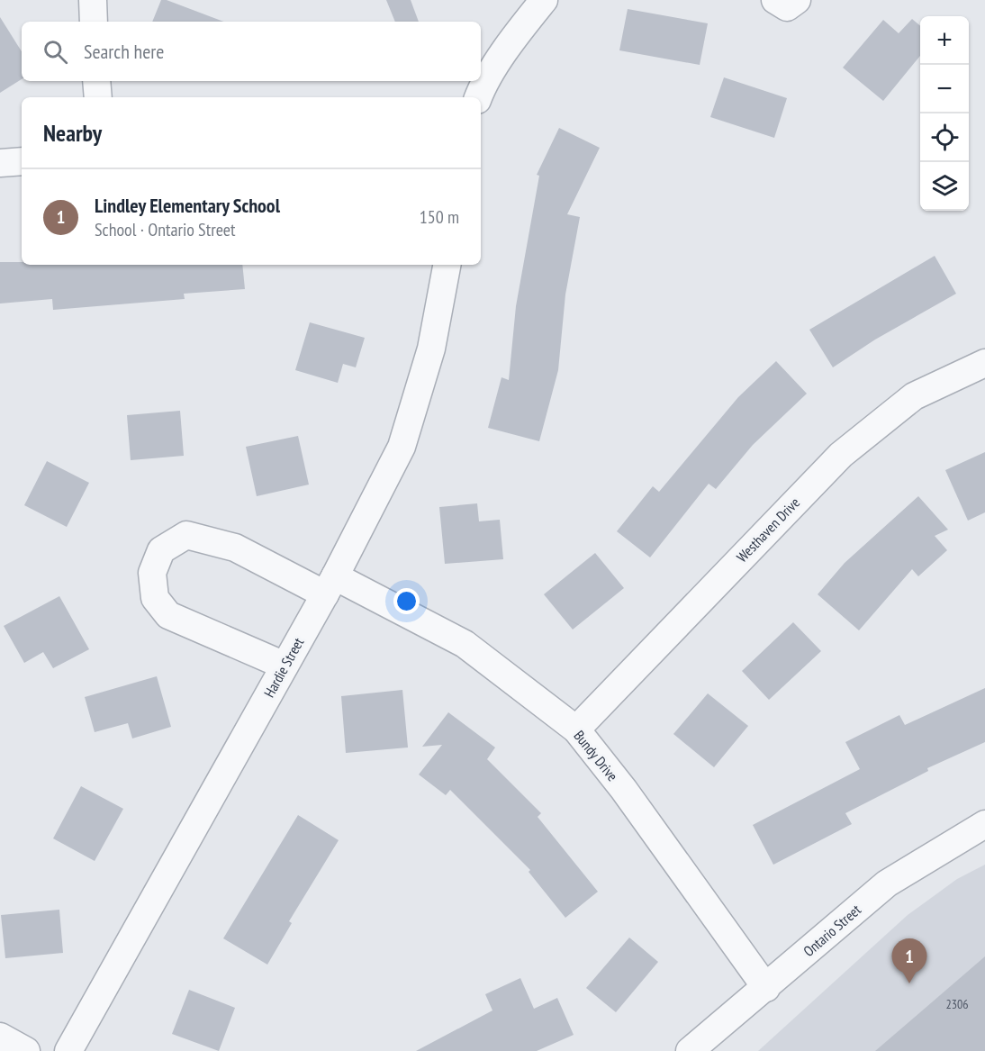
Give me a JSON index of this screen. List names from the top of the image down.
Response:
{
  "streets": {
    "street": [
      "Westhaven Drive",
      "Hardie Street",
      "Bundy Drive",
      "Ontario Street"
    ]
  },
  "crossings": [
    ["Westhaven Drive", "Bundy Drive"],
    ["Hardie Street", "Bundy Drive"],
    ["Bundy Drive", "Ontario Street"]
  ],
  "house_numbers": ["2306"],
  "page": {
    "map_buttons": ["+", "−"],
    "search": "Search here",
    "heading": "Nearby",
    "list": [
      {
        "mark": "1",
        "name": "Lindley Elementary School",
        "note": "School · Ontario Street",
        "value": "150 m"
      }
    ],
    "pins": "1"
  }
}
